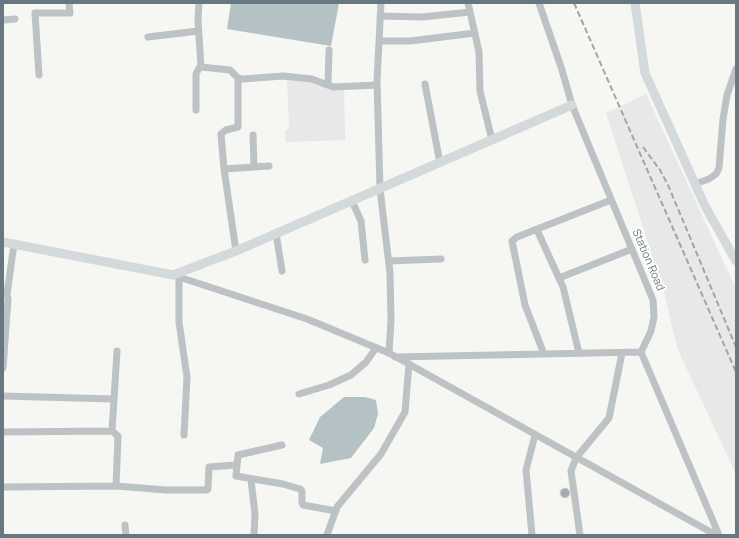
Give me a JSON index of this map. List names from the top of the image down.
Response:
{
  "streets": {
    "street": ["Station Road"]
  }
}
